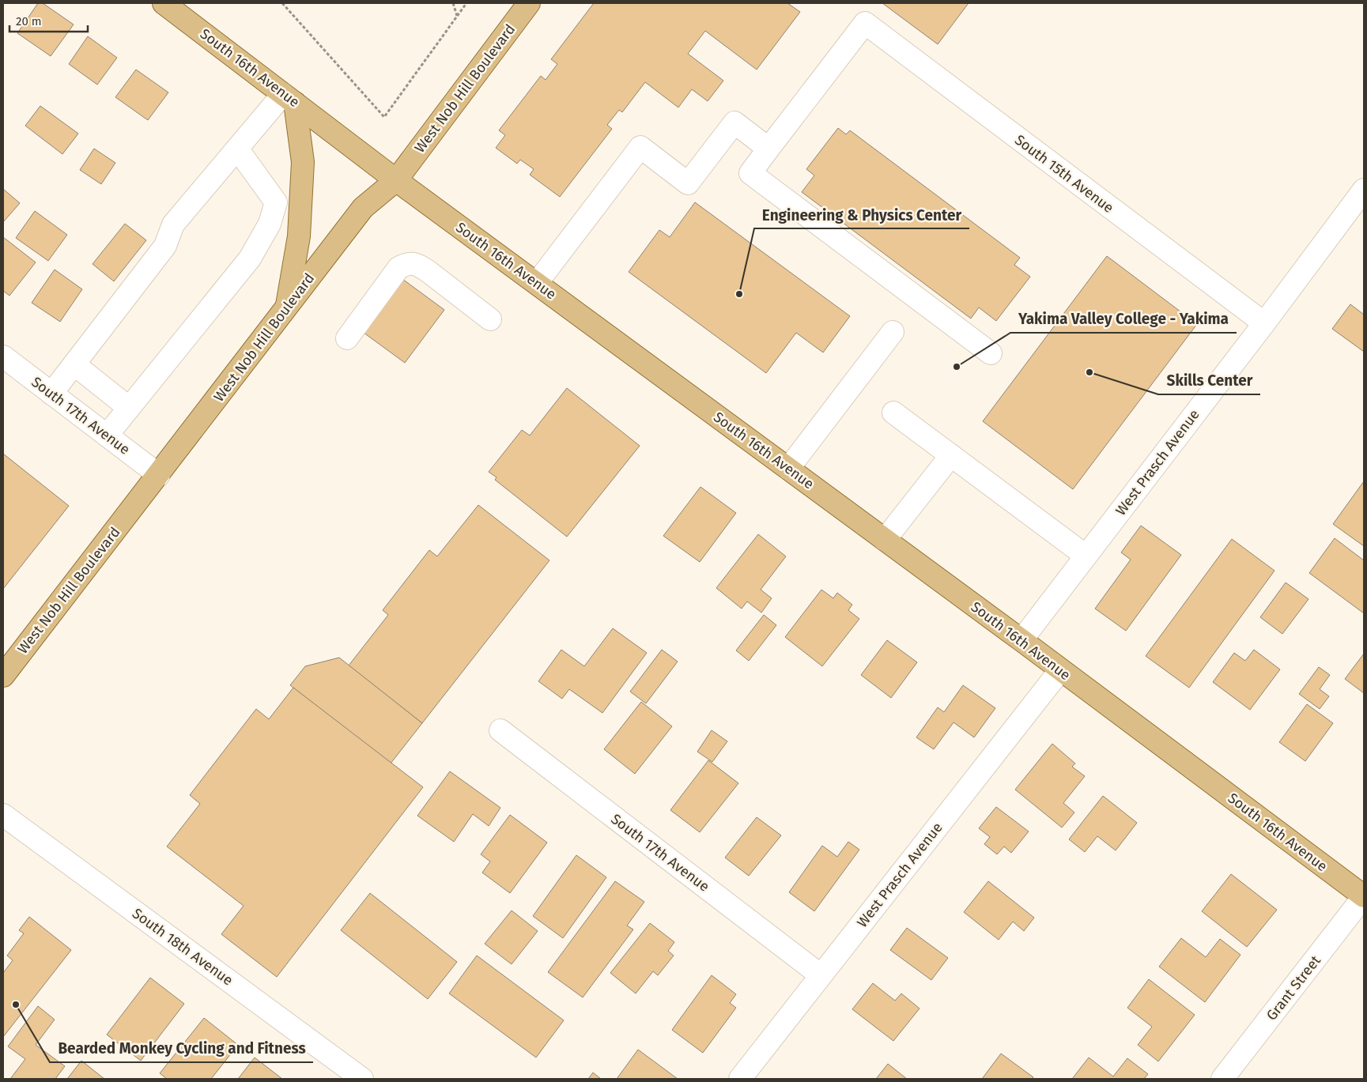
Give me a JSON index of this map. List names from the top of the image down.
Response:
{
  "streets": {
    "main road": ["South 16th Avenue", "West Nob Hill Boulevard"],
    "street": [
      "South 15th Avenue",
      "South 17th Avenue",
      "West Prasch Avenue",
      "South 18th Avenue",
      "Grant Street"
    ]
  },
  "crossings": [
    ["South 16th Avenue", "West Nob Hill Boulevard"],
    ["South 16th Avenue", "West Prasch Avenue"],
    ["South 16th Avenue", "Grant Street"],
    ["West Nob Hill Boulevard", "South 17th Avenue"],
    ["South 15th Avenue", "West Prasch Avenue"],
    ["South 17th Avenue", "West Prasch Avenue"]
  ],
  "places": [
    "Engineering & Physics Center",
    "Yakima Valley College - Yakima",
    "Skills Center",
    "Bearded Monkey Cycling and Fitness"
  ],
  "scale_bar": "20 m"
}
